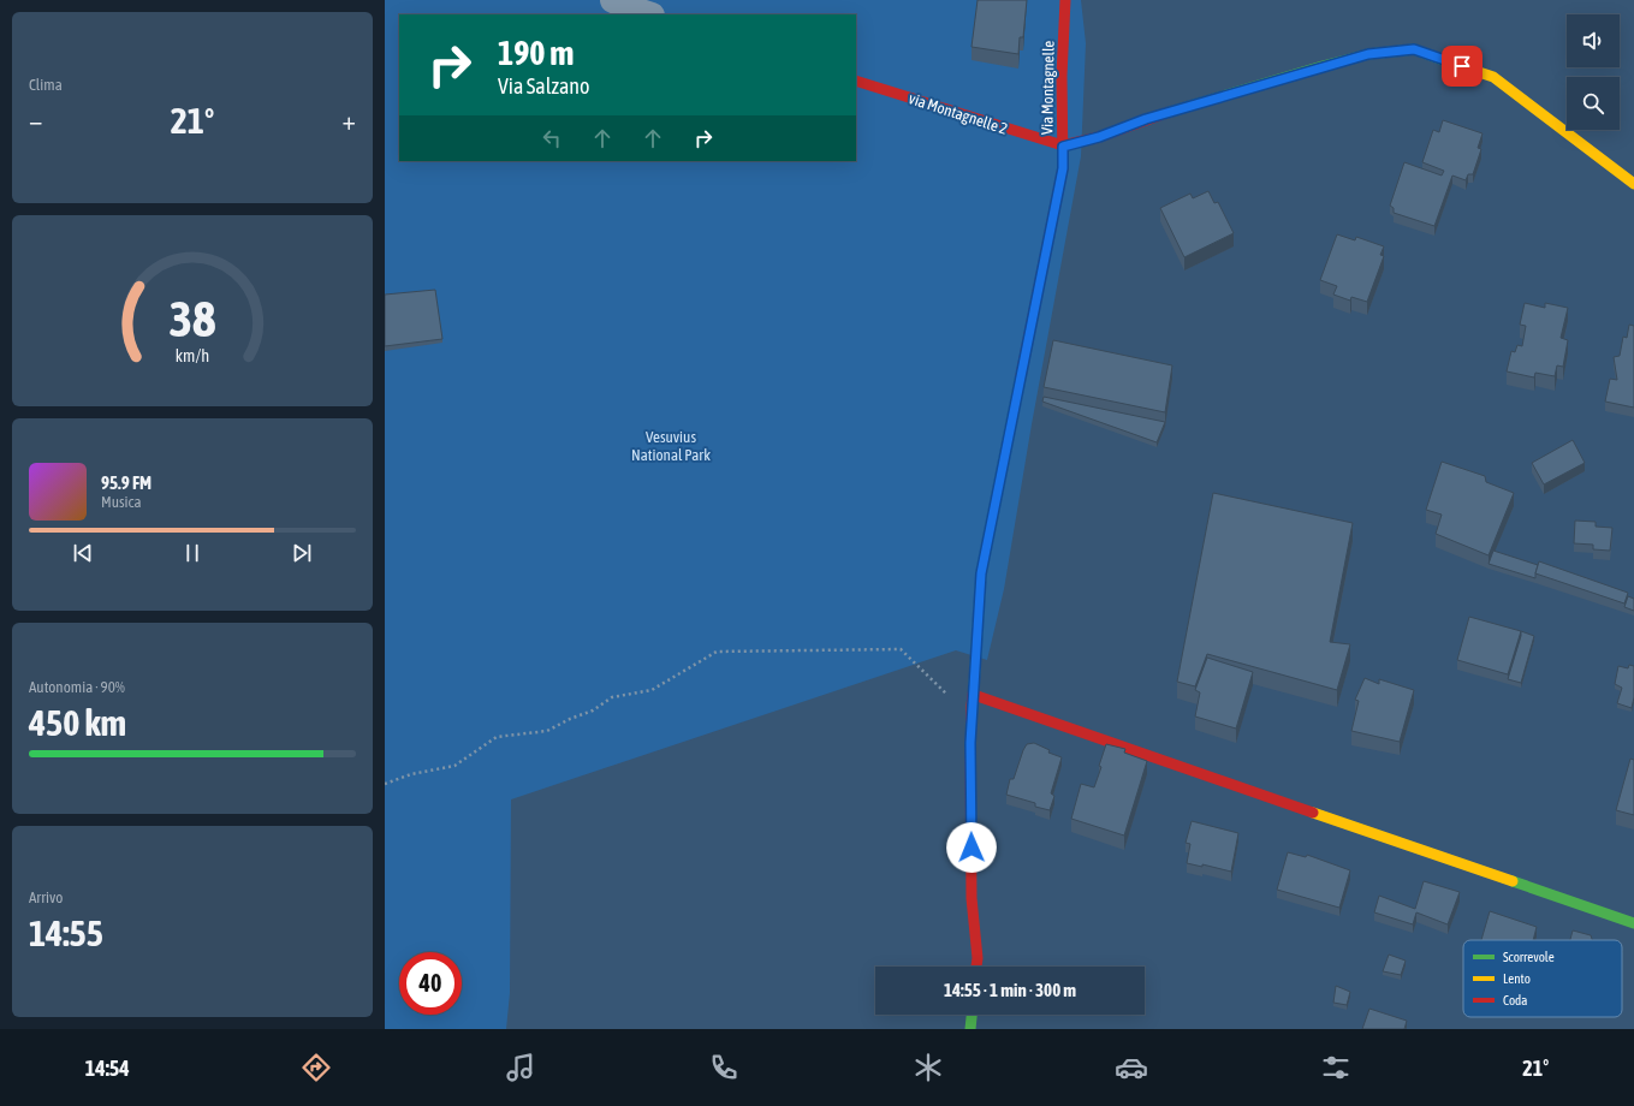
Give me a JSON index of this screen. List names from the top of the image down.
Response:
{
  "streets": {
    "street": ["Via Montagnelle", "via Montagnelle 2"]
  },
  "crossings": [
    ["Via Montagnelle", "via Montagnelle 2"]
  ],
  "parks": ["Vesuvius National Park"],
  "legend": ["Scorrevole", "Lento", "Coda"],
  "page": {
    "tile": [
      "Clima",
      ["Autonomia · 90%", "450 km"],
      ["Arrivo", "14:55"]
    ],
    "turn": ["190 m", "Via Salzano"],
    "heat": ["−", "21°", "+"],
    "song": ["95.9 FM", "Musica"],
    "limit": "40",
    "trip": "14:55 · 1 min · 300 m",
    "tabs": ["14:54", "21°"],
    "gauge": ["38", "km/h"]
  }
}
